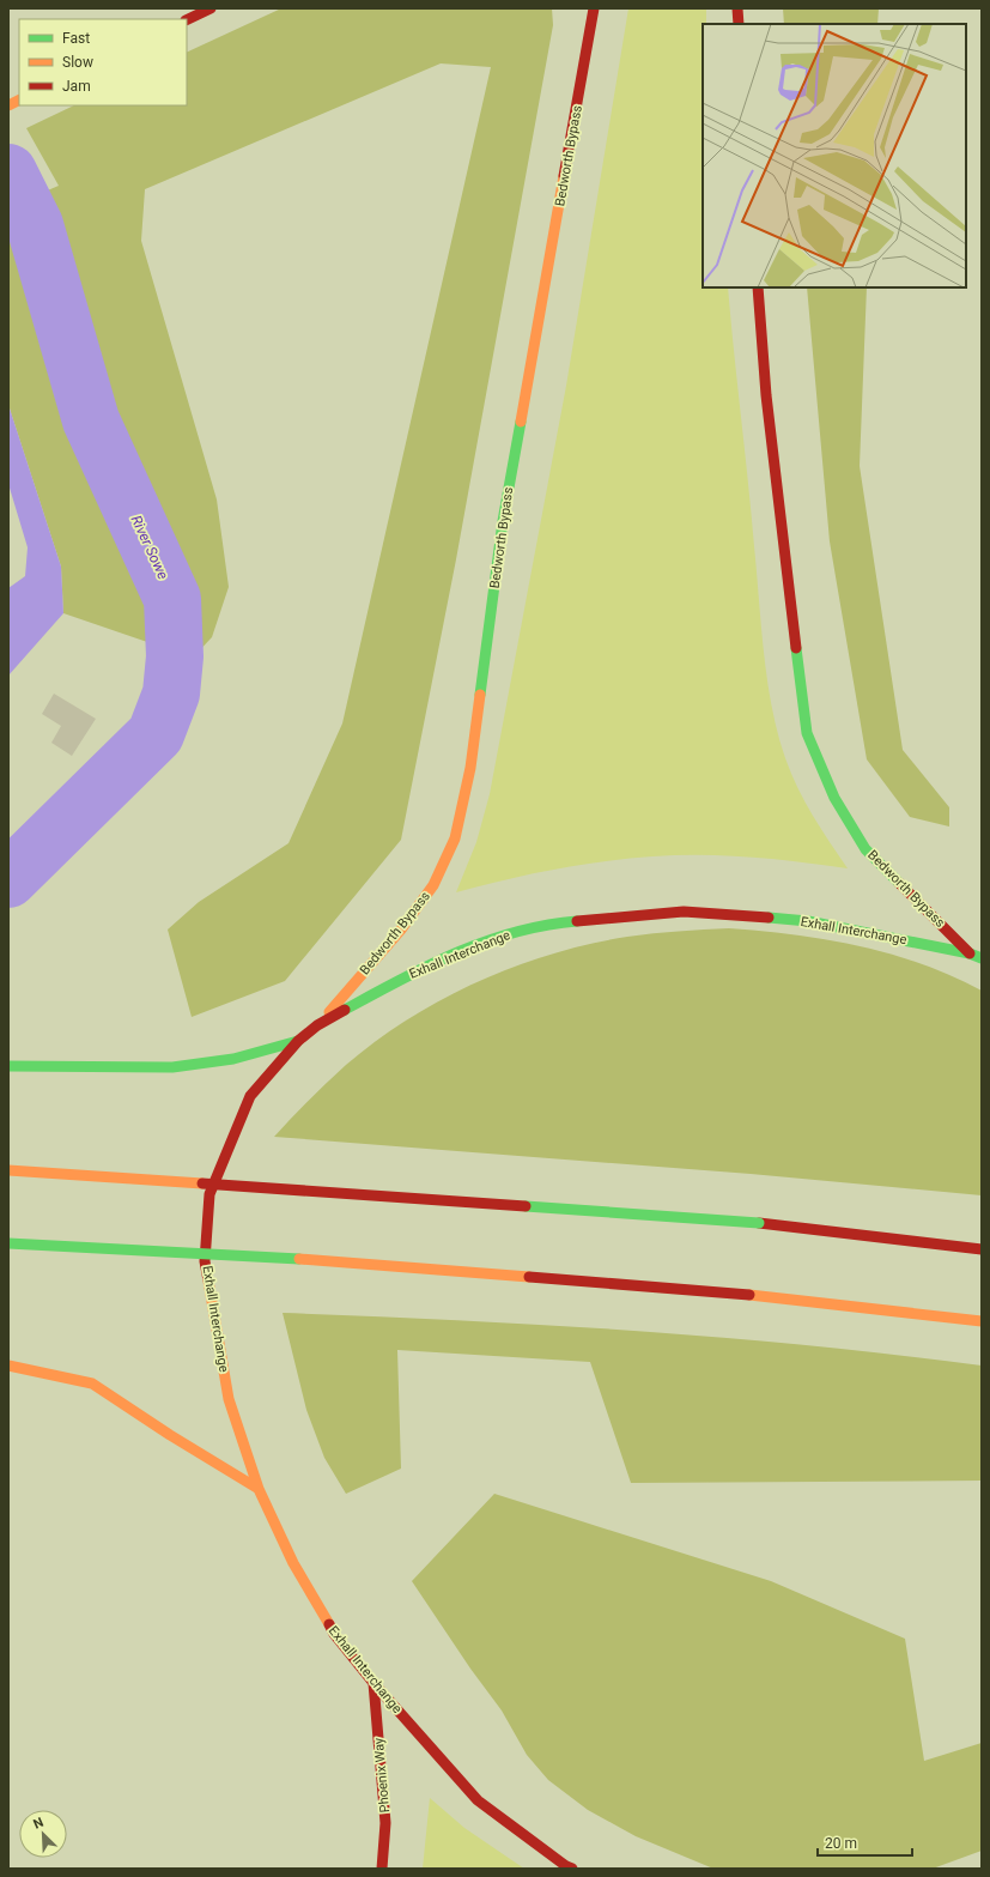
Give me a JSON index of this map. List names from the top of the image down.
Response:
{
  "streets": {
    "main road": ["Bedworth Bypass", "Exhall Interchange", "Phoenix Way"]
  },
  "crossings": [
    ["Bedworth Bypass", "Exhall Interchange"],
    ["Exhall Interchange", "Phoenix Way"]
  ],
  "water": ["River Sowe"],
  "legend": ["Fast", "Slow", "Jam"],
  "scale_bar": "20 m",
  "north": "top left"
}
